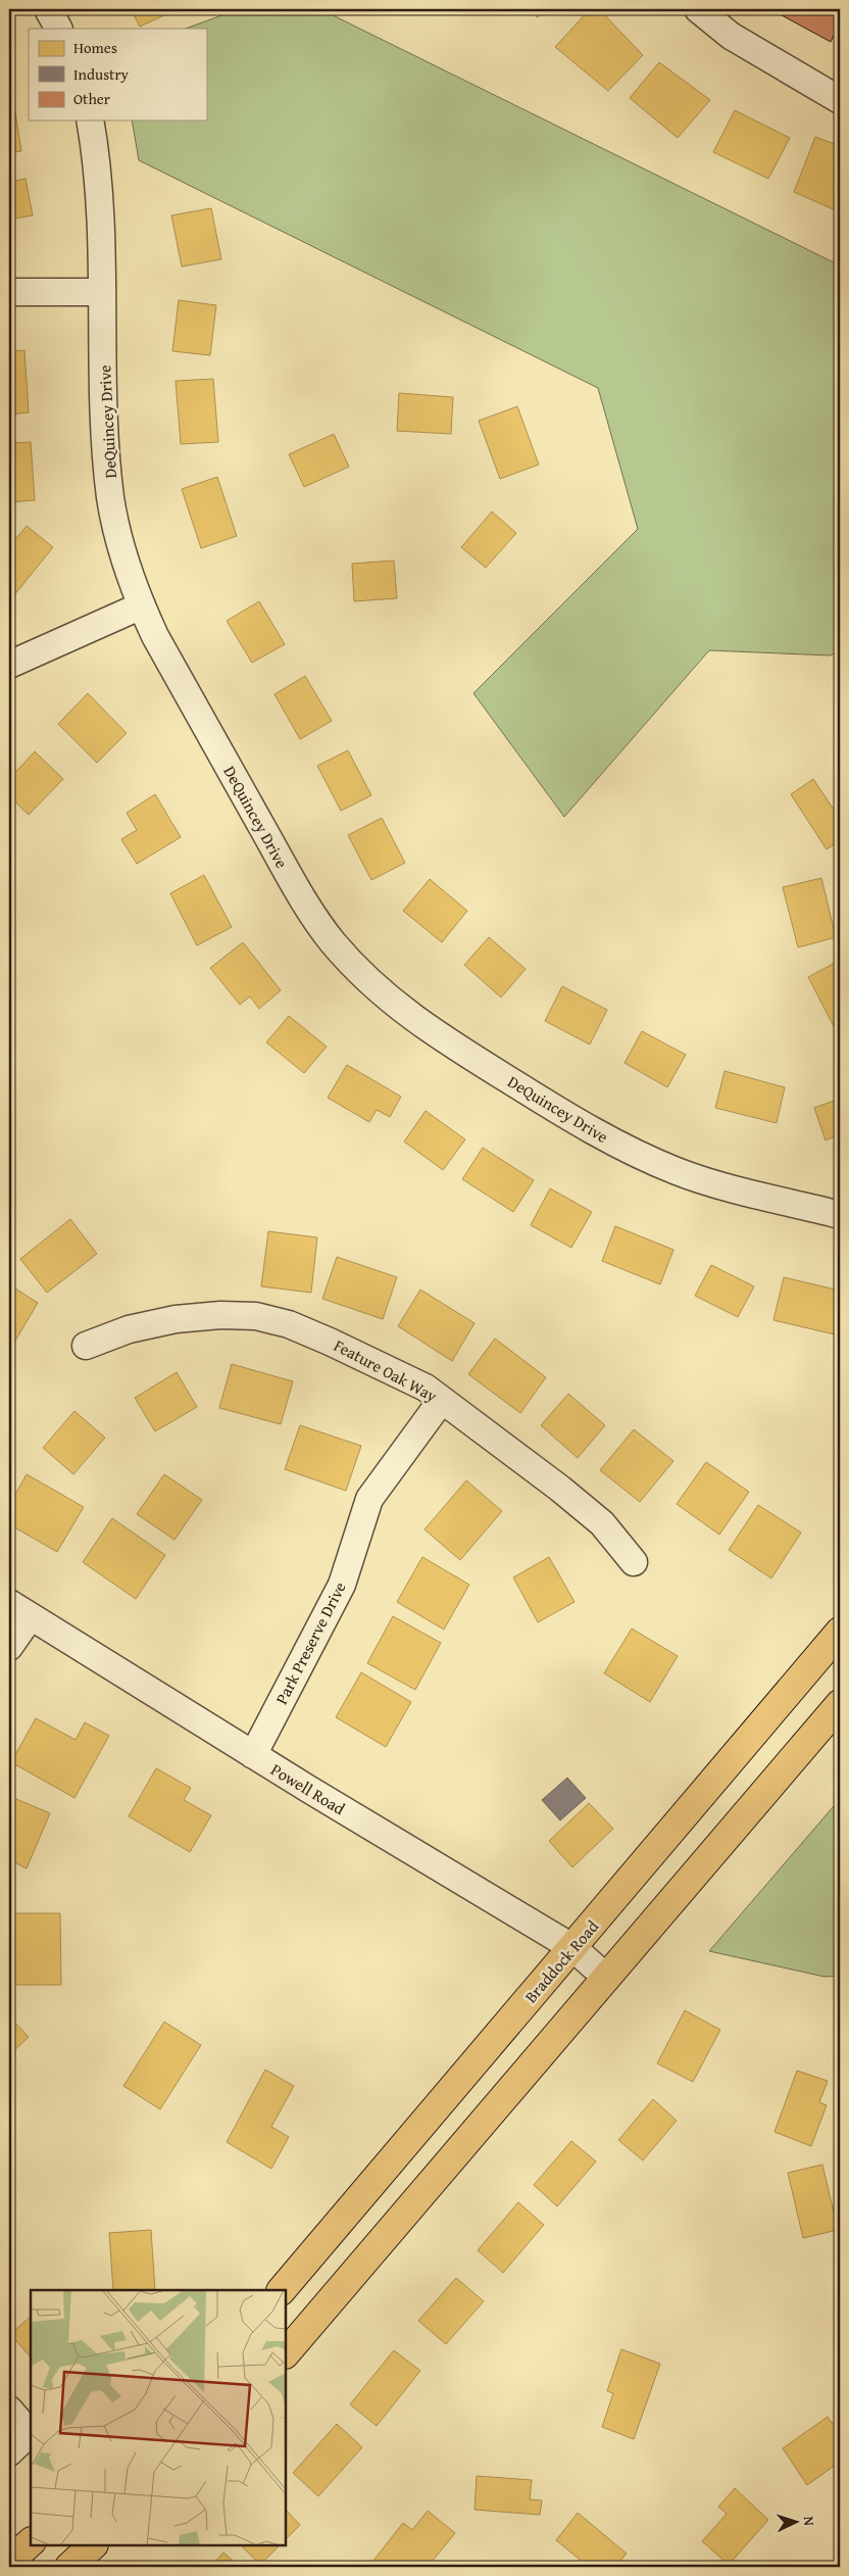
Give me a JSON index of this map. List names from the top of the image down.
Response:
{
  "streets": {
    "main road": ["Braddock Road"],
    "street": [
      "DeQuincey Drive",
      "Feature Oak Way",
      "Park Preserve Drive",
      "Powell Road"
    ]
  },
  "crossings": [
    ["Feature Oak Way", "Park Preserve Drive"],
    ["Park Preserve Drive", "Powell Road"],
    ["Powell Road", "Braddock Road"]
  ],
  "legend": ["Homes", "Industry", "Other"],
  "north": "right"
}
